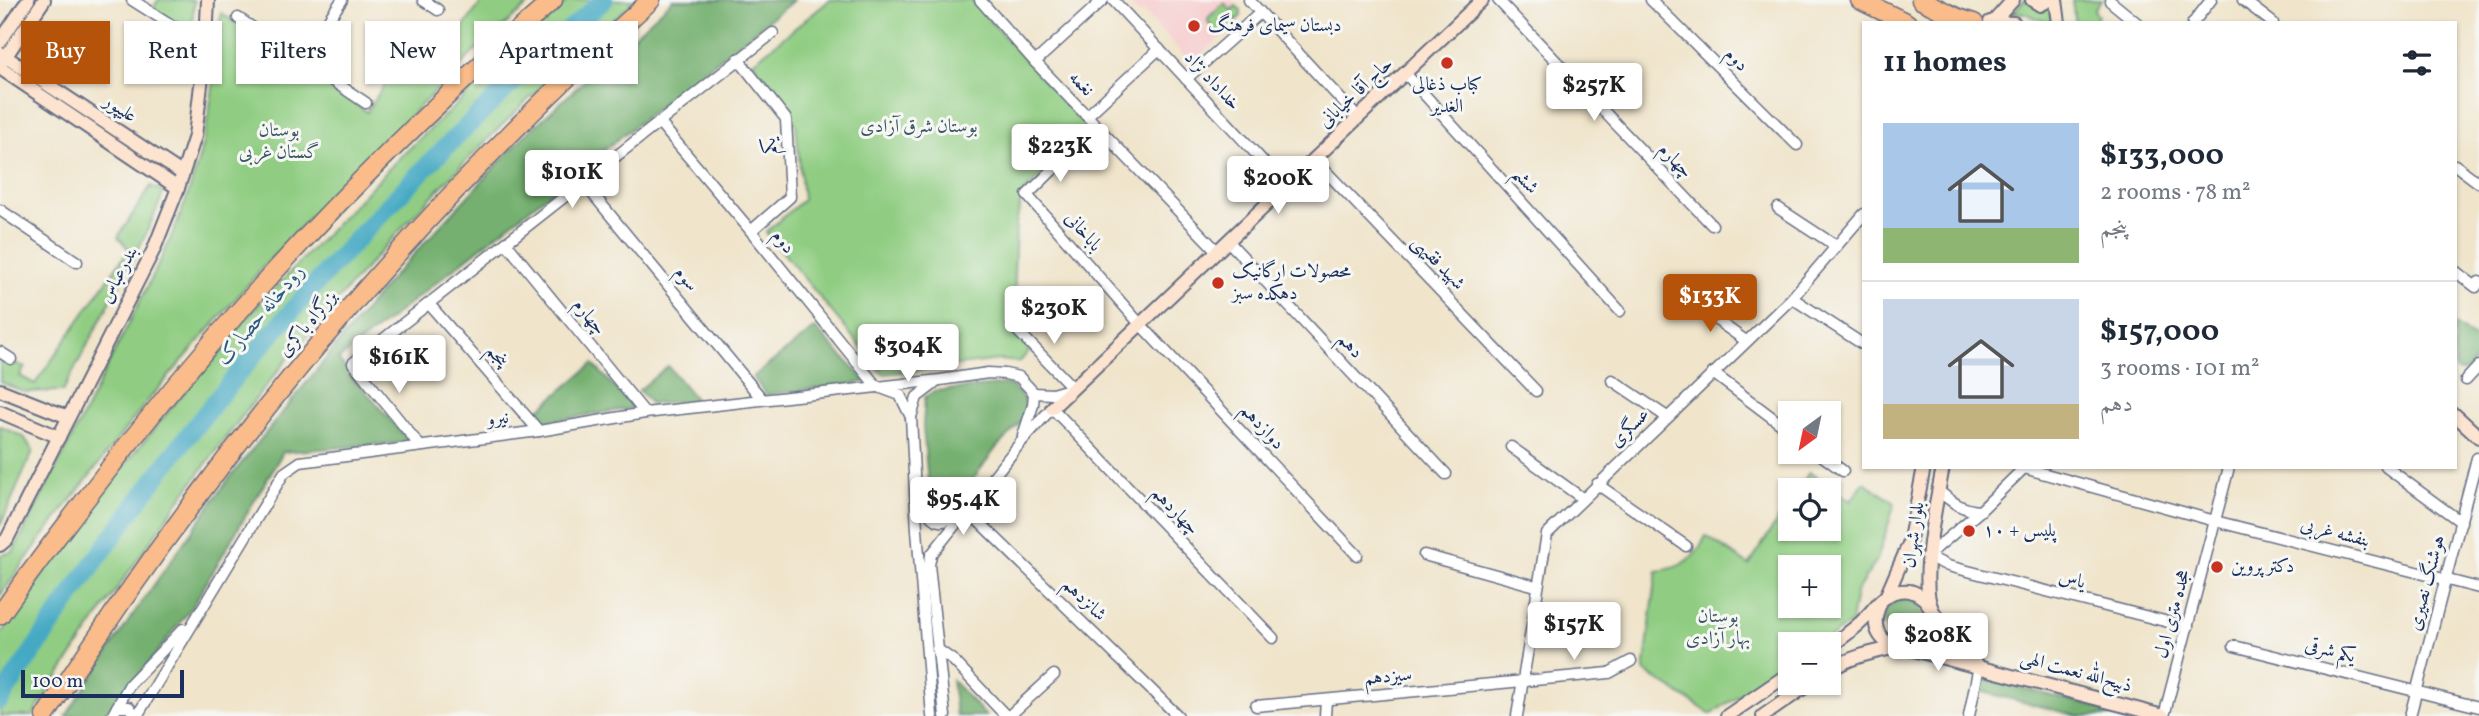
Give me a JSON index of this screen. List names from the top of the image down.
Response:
{
  "streets": {
    "highway": ["بزرگراه باکری"],
    "street": [
      "دوم",
      "خداداد نژاد",
      "نغمه",
      "حاج آقا خیابانی",
      "علیپور",
      "یکم",
      "چهارم",
      "ششم",
      "باباخانی",
      "شهید فقیهی",
      "بندرعباس",
      "سوم",
      "دهم",
      "پنجم",
      "نیرو",
      "دوازدهم",
      "عسگری",
      "چهاردهم",
      "بنفشه غربی",
      "بلوار شهران",
      "یاس",
      "هوشنگ نصیری",
      "شانزدهم",
      "هجده متری اول",
      "یکم شرقی",
      "ذبیح‌الله نعمت الهی",
      "سیزدهم"
    ]
  },
  "crossings": [
    ["دوم", "یکم"],
    ["دوم", "نیرو"],
    ["خداداد نژاد", "حاج آقا خیابانی"],
    ["نغمه", "حاج آقا خیابانی"],
    ["حاج آقا خیابانی", "ششم"],
    ["حاج آقا خیابانی", "باباخانی"],
    ["حاج آقا خیابانی", "شهید فقیهی"],
    ["حاج آقا خیابانی", "دهم"],
    ["حاج آقا خیابانی", "نیرو"],
    ["حاج آقا خیابانی", "دوازدهم"],
    ["حاج آقا خیابانی", "چهاردهم"],
    ["علیپور", "بندرعباس"],
    ["چهارم", "نیرو"],
    ["باباخانی", "دوازدهم"],
    ["سوم", "نیرو"],
    ["پنجم", "نیرو"],
    ["عسگری", "سیزدهم"],
    ["بنفشه غربی", "هوشنگ نصیری"],
    ["بنفشه غربی", "هجده متری اول"],
    ["بلوار شهران", "یاس"],
    ["بلوار شهران", "ذبیح‌الله نعمت الهی"],
    ["یاس", "هجده متری اول"],
    ["هوشنگ نصیری", "یکم شرقی"],
    ["هجده متری اول", "ذبیح‌الله نعمت الهی"]
  ],
  "water": ["رودخانه حصارک"],
  "parks": ["بوستان شرق آزادی", "بوستان گستان غربی", "بوستان بهار آزادی"],
  "places": [
    "دبستان سیمای فرهنگ",
    "کباب ذغالی الغدیر",
    "محصولات ارگانیک دهکده سبز",
    "پلیس + ۱۰",
    "دکتر پروین"
  ],
  "scale_bar": "100 m",
  "north": "bottom left",
  "page": {
    "chip": [
      "Buy",
      "Rent",
      "Filters",
      "New",
      "Apartment"
    ],
    "heading": "11 homes",
    "price": [
      "$257K",
      "$223K",
      "$101K",
      "$200K",
      "$133K",
      "$230K",
      "$304K",
      "$161K",
      "$95.4K",
      "$157K",
      "$208K"
    ],
    "list": [
      {
        "name": "$133,000",
        "note": "2 rooms · 78 m² · پنجم"
      },
      {
        "name": "$157,000",
        "note": "3 rooms · 101 m² · دهم"
      }
    ],
    "map_buttons": ["+", "−"],
    "scale": "100 m"
  }
}
